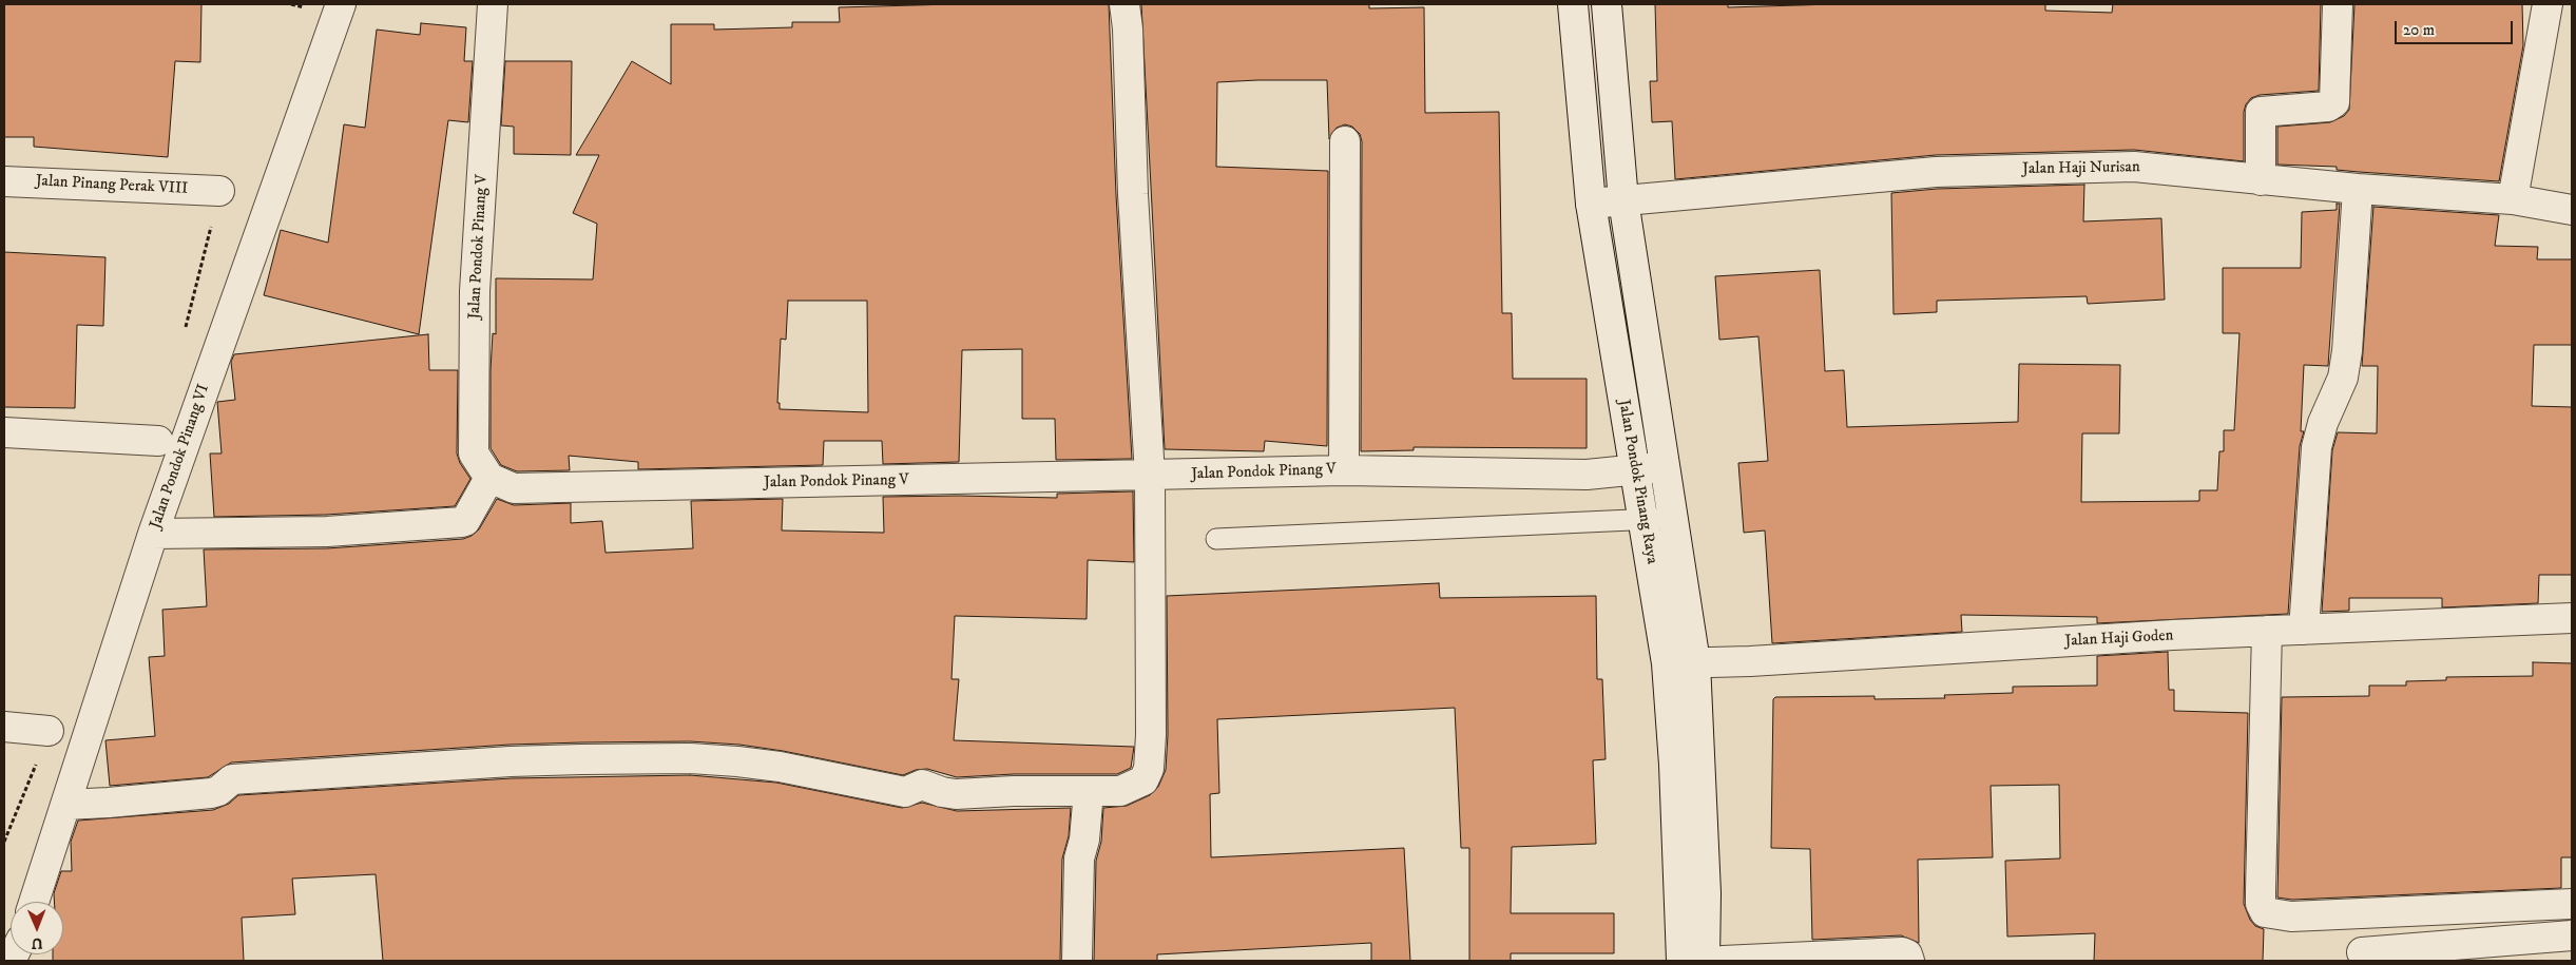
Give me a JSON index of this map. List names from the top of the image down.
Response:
{
  "streets": {
    "street": [
      "Jalan Haji Nurisan",
      "Jalan Pinang Perak VIII",
      "Jalan Pondok Pinang V",
      "Jalan Pondok Pinang VI",
      "Jalan Pondok Pinang Raya",
      "Jalan Haji Goden"
    ]
  },
  "crossings": [
    ["Jalan Haji Nurisan", "Jalan Pondok Pinang Raya"],
    ["Jalan Pondok Pinang V", "Jalan Pondok Pinang Raya"],
    ["Jalan Pondok Pinang Raya", "Jalan Haji Goden"]
  ],
  "scale_bar": "20 m",
  "north": "bottom"
}
